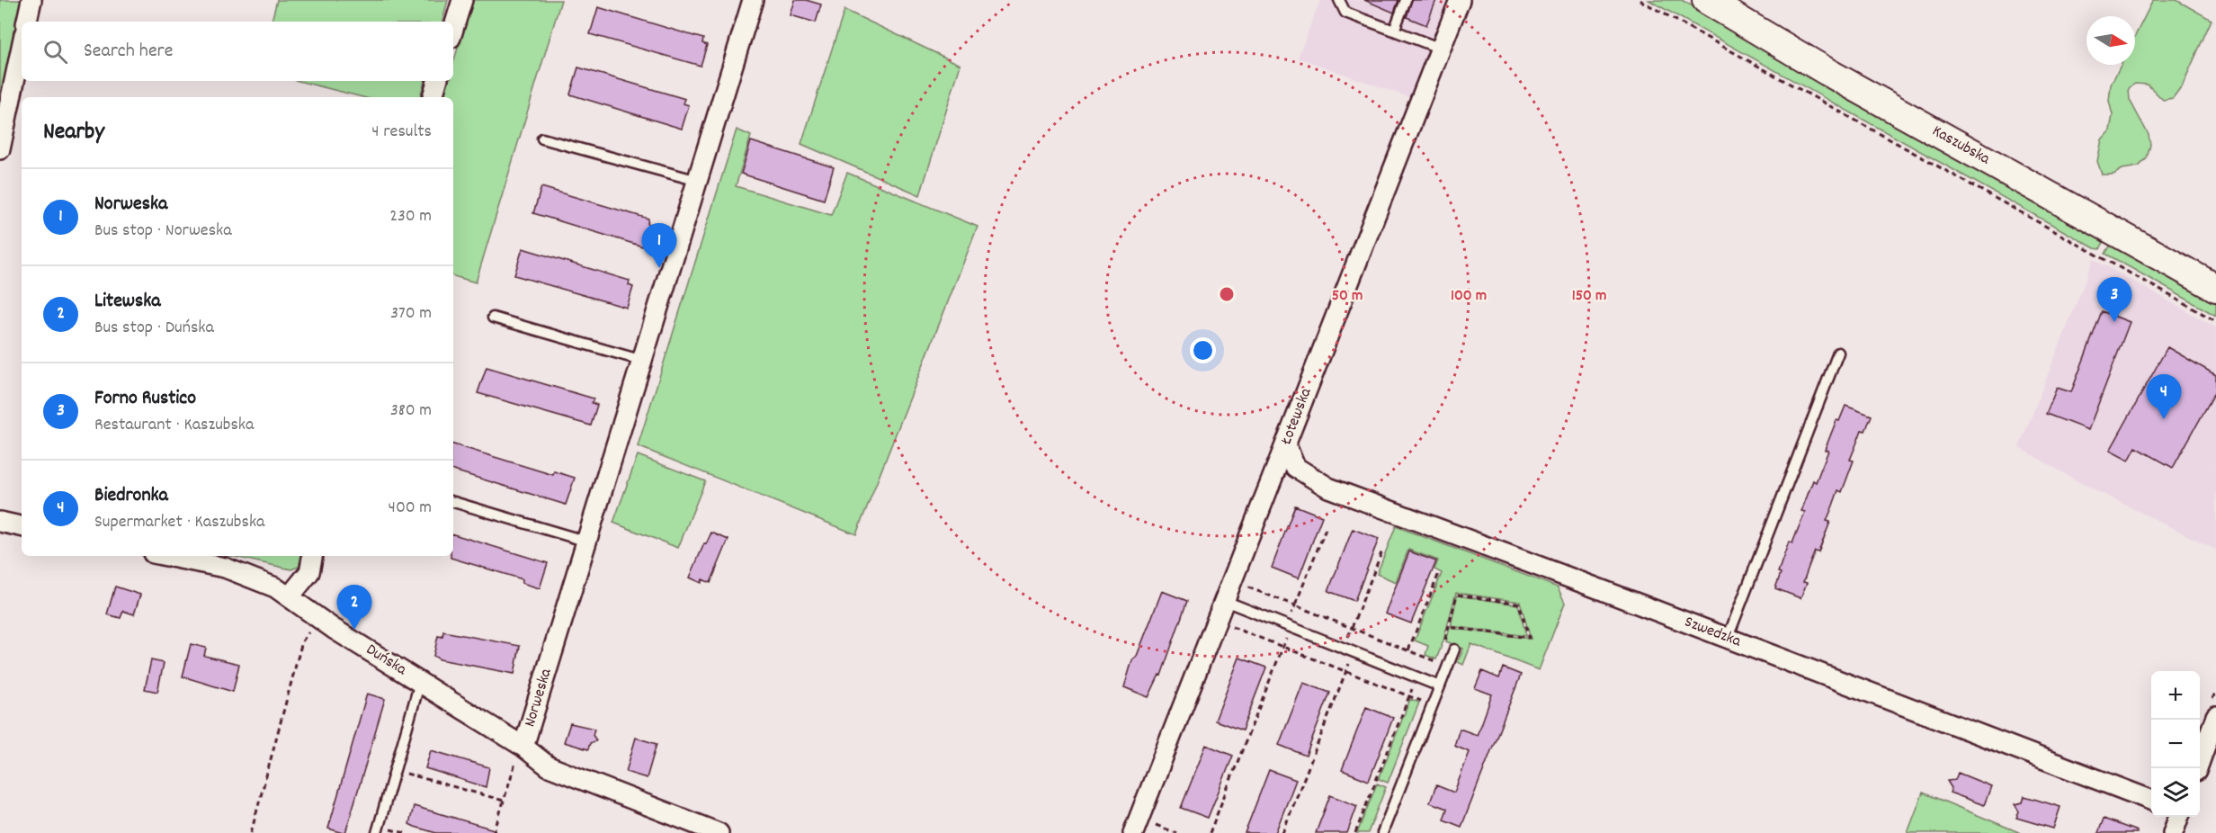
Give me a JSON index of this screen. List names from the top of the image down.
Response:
{
  "streets": {
    "main road": ["Kaszubska"],
    "street": [
      "Łotewska",
      "Szwedzka",
      "Duńska",
      "Norweska"
    ]
  },
  "crossings": [
    ["Łotewska", "Szwedzka"],
    ["Duńska", "Norweska"]
  ],
  "north": "right",
  "page": {
    "search": "Search here",
    "heading": ["Nearby", "4 results"],
    "list": [
      {
        "mark": "1",
        "name": "Norweska",
        "note": "Bus stop · Norweska",
        "value": "230 m"
      },
      {
        "mark": "2",
        "name": "Litewska",
        "note": "Bus stop · Duńska",
        "value": "370 m"
      },
      {
        "mark": "3",
        "name": "Forno Rustico",
        "note": "Restaurant · Kaszubska",
        "value": "380 m"
      },
      {
        "mark": "4",
        "name": "Biedronka",
        "note": "Supermarket · Kaszubska",
        "value": "400 m"
      }
    ],
    "pins": [
      "1",
      "3",
      "4",
      "2"
    ],
    "map_buttons": ["+", "−"]
  },
  "rings": ["50 m", "100 m", "150 m"]
}
